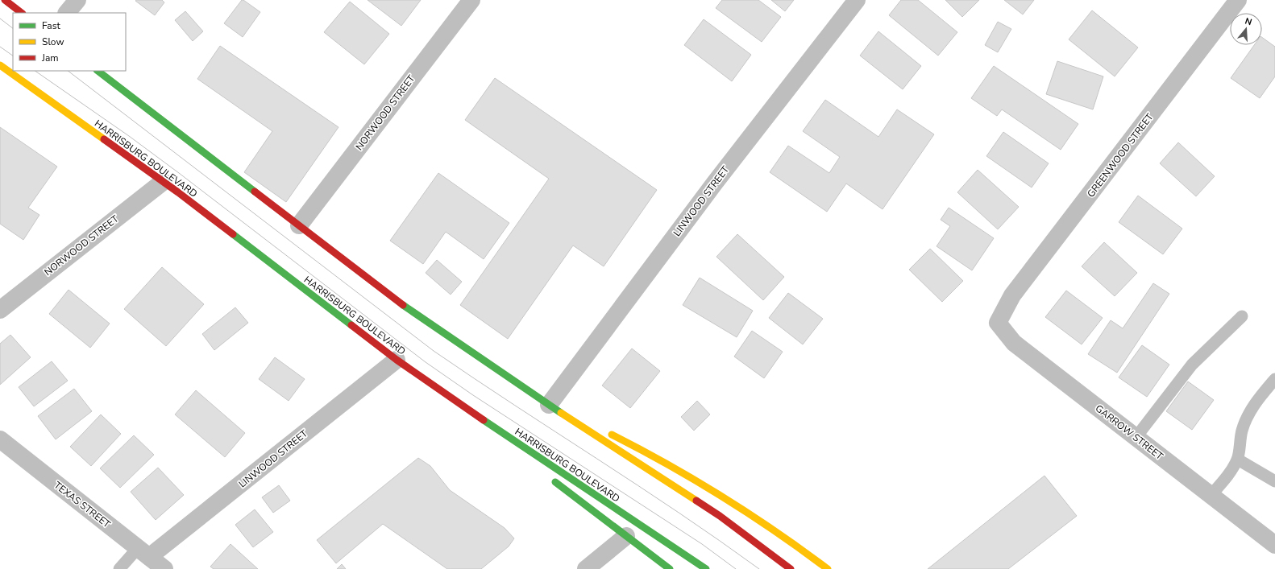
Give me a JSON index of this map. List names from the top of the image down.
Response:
{
  "streets": {
    "main road": ["HARRISBURG BOULEVARD"],
    "street": [
      "NORWOOD STREET",
      "GREENWOOD STREET",
      "LINWOOD STREET",
      "GARROW STREET",
      "TEXAS STREET"
    ]
  },
  "crossings": [
    ["NORWOOD STREET", "HARRISBURG BOULEVARD"],
    ["GREENWOOD STREET", "GARROW STREET"],
    ["HARRISBURG BOULEVARD", "LINWOOD STREET"],
    ["LINWOOD STREET", "TEXAS STREET"]
  ],
  "legend": ["Fast", "Slow", "Jam"],
  "north": "top"
}
